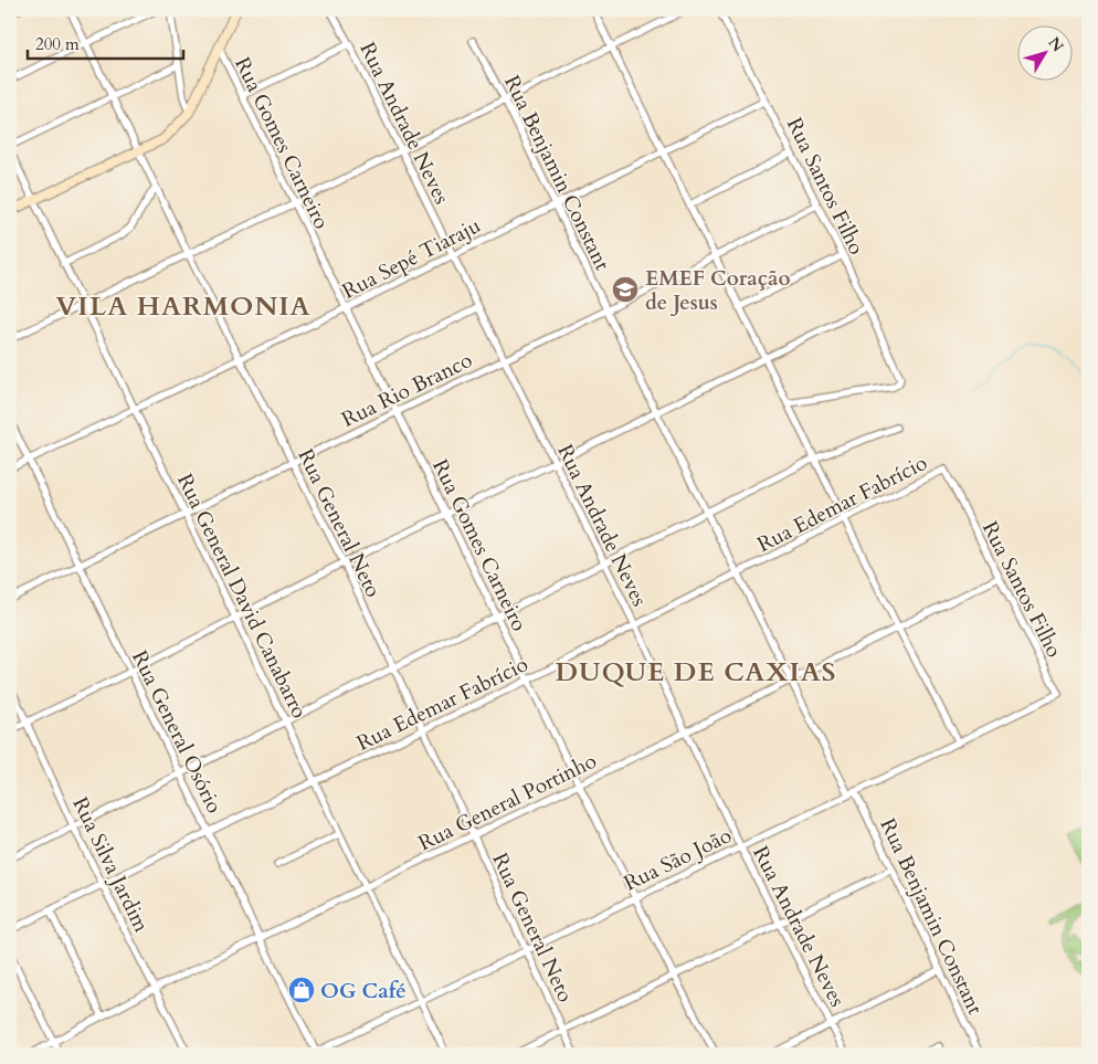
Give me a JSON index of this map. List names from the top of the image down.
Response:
{
  "streets": {
    "street": [
      "Rua Andrade Neves",
      "Rua Gomes Carneiro",
      "Rua Benjamin Constant",
      "Rua Santos Filho",
      "Rua Sepé Tiaraju",
      "Rua Rio Branco",
      "Rua Edemar Fabrício",
      "Rua General Neto",
      "Rua General David Canabarro",
      "Rua General Osório",
      "Rua General Portinho",
      "Rua São João",
      "Rua Silva Jardim"
    ]
  },
  "crossings": [
    ["Rua Andrade Neves", "Rua Sepé Tiaraju"],
    ["Rua Andrade Neves", "Rua Rio Branco"],
    ["Rua Andrade Neves", "Rua Edemar Fabrício"],
    ["Rua Andrade Neves", "Rua General Portinho"],
    ["Rua Andrade Neves", "Rua São João"],
    ["Rua Gomes Carneiro", "Rua Sepé Tiaraju"],
    ["Rua Gomes Carneiro", "Rua Rio Branco"],
    ["Rua Gomes Carneiro", "Rua Edemar Fabrício"],
    ["Rua Gomes Carneiro", "Rua General Portinho"],
    ["Rua Gomes Carneiro", "Rua São João"],
    ["Rua Benjamin Constant", "Rua Sepé Tiaraju"],
    ["Rua Benjamin Constant", "Rua Rio Branco"],
    ["Rua Benjamin Constant", "Rua Edemar Fabrício"],
    ["Rua Benjamin Constant", "Rua General Portinho"],
    ["Rua Benjamin Constant", "Rua São João"],
    ["Rua Santos Filho", "Rua Sepé Tiaraju"],
    ["Rua Santos Filho", "Rua Rio Branco"],
    ["Rua Santos Filho", "Rua Edemar Fabrício"],
    ["Rua Santos Filho", "Rua General Portinho"],
    ["Rua Santos Filho", "Rua São João"],
    ["Rua Sepé Tiaraju", "Rua General Neto"],
    ["Rua Sepé Tiaraju", "Rua General David Canabarro"],
    ["Rua Sepé Tiaraju", "Rua General Osório"],
    ["Rua Rio Branco", "Rua General Neto"],
    ["Rua Rio Branco", "Rua General David Canabarro"],
    ["Rua Rio Branco", "Rua General Osório"],
    ["Rua Edemar Fabrício", "Rua General Neto"],
    ["Rua Edemar Fabrício", "Rua General David Canabarro"],
    ["Rua Edemar Fabrício", "Rua General Osório"],
    ["Rua Edemar Fabrício", "Rua Silva Jardim"],
    ["Rua General Neto", "Rua General Portinho"],
    ["Rua General Neto", "Rua São João"],
    ["Rua General David Canabarro", "Rua General Portinho"],
    ["Rua General David Canabarro", "Rua São João"],
    ["Rua General Osório", "Rua General Portinho"],
    ["Rua General Osório", "Rua São João"],
    ["Rua General Portinho", "Rua Silva Jardim"]
  ],
  "districts": ["VILA HARMONIA", "DUQUE DE CAXIAS"],
  "places": {
    "school or university": ["EMEF Coração de Jesus"],
    "shop": ["OG Café"]
  },
  "scale_bar": "200 m",
  "north": "top right"
}
